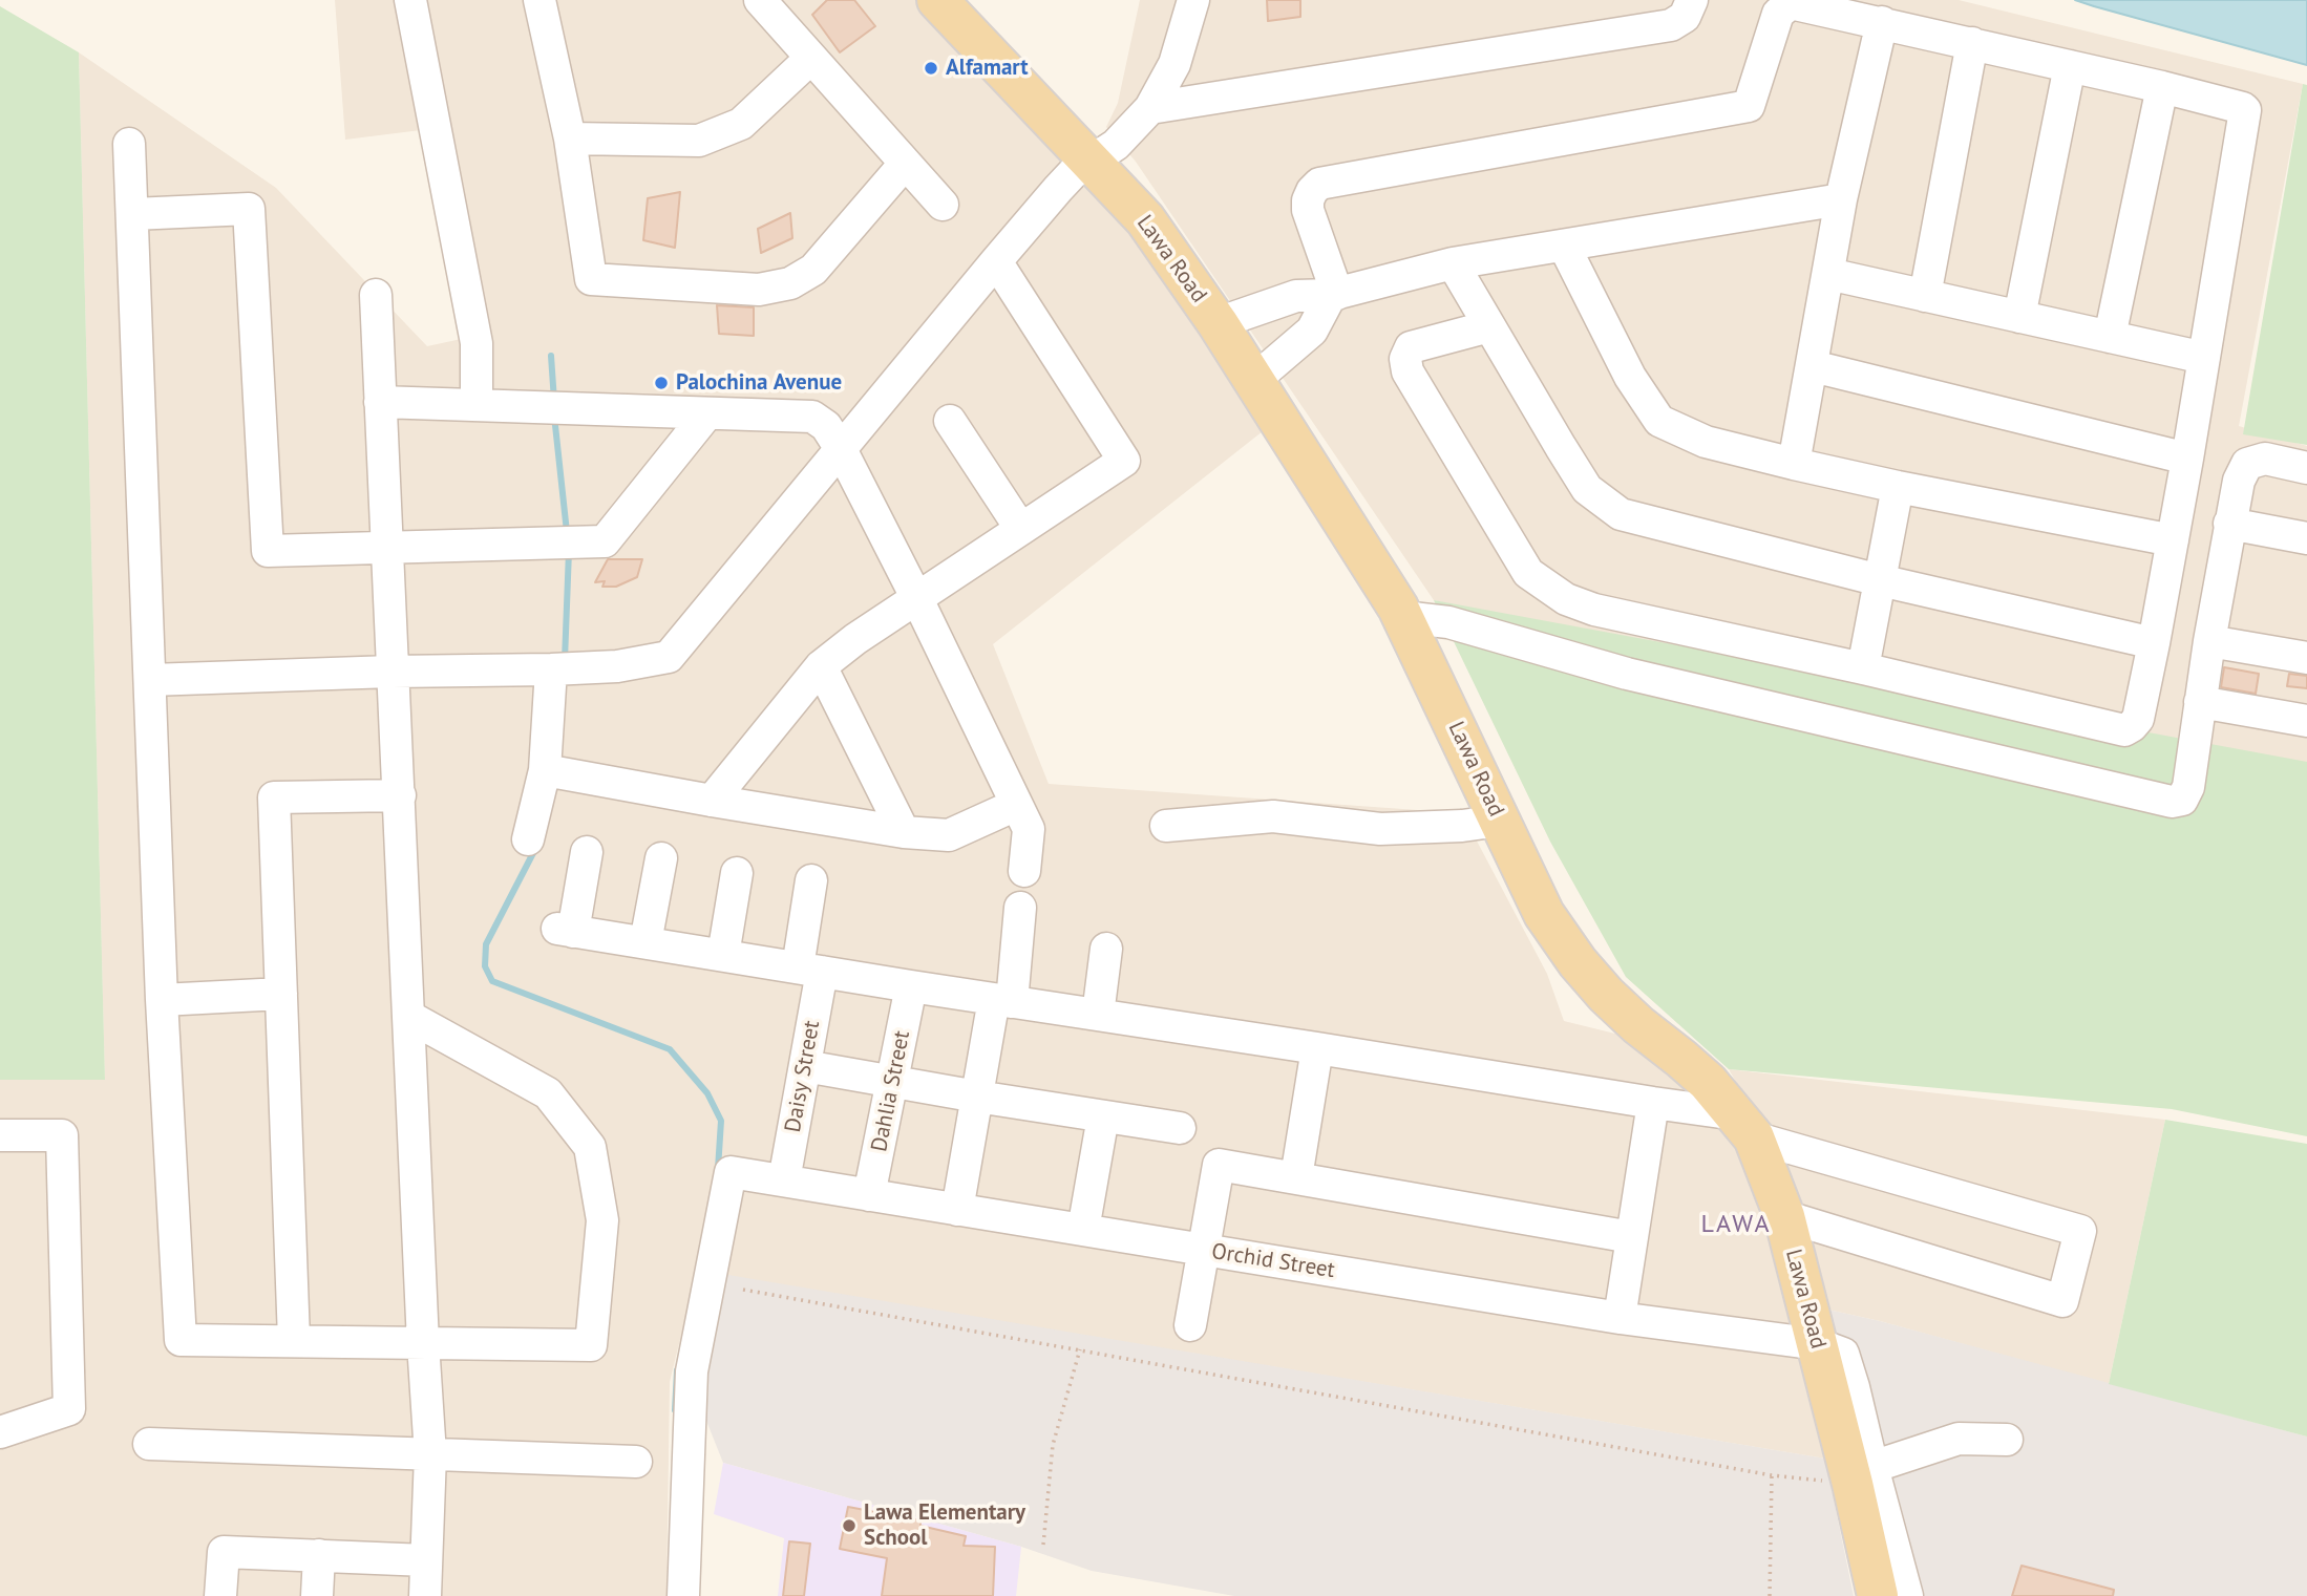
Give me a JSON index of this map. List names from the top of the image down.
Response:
{
  "streets": {
    "main road": ["Lawa Road"],
    "street": ["Daisy Street", "Dahlia Street", "Orchid Street"]
  },
  "crossings": [
    ["Lawa Road", "Orchid Street"],
    ["Daisy Street", "Orchid Street"],
    ["Dahlia Street", "Orchid Street"]
  ],
  "districts": ["LAWA"],
  "places": ["Alfamart", "Palochina Avenue", "Lawa Elementary School"]
}
